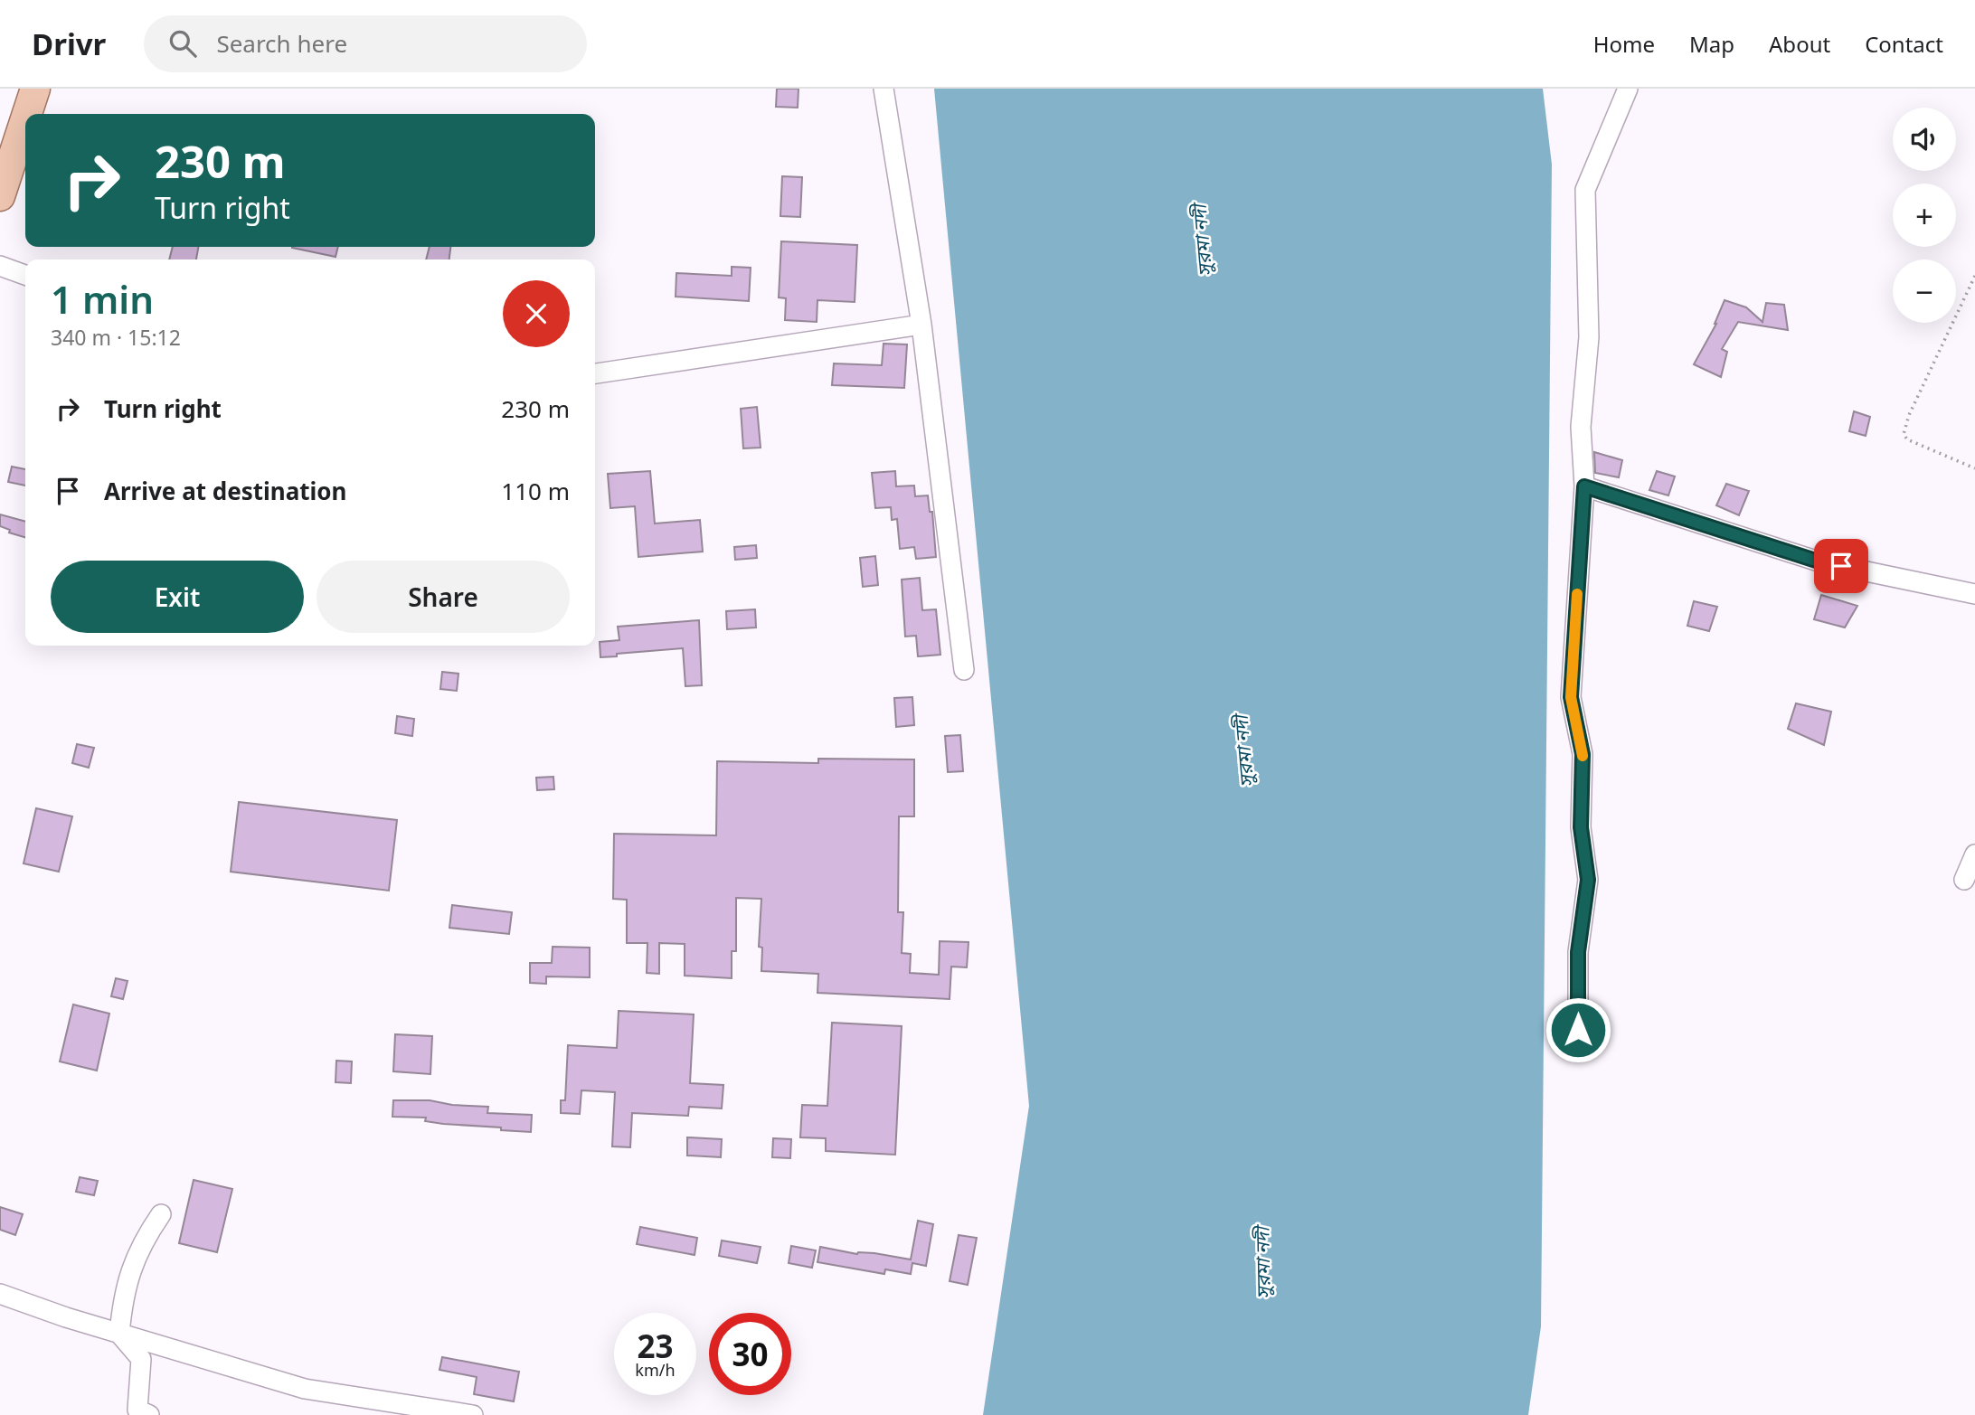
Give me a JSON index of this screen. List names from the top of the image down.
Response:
{
  "water": ["সুরমা নদী"],
  "page": {
    "header": "Drivr",
    "search": "Search here",
    "nav": [
      "Home",
      "Map",
      "About",
      "Contact"
    ],
    "map_buttons": ["+", "−"],
    "turn": ["230 m", "Turn right"],
    "heading": ["1 min", "340 m · 15:12"],
    "list": [
      {
        "name": "Turn right",
        "value": "230 m"
      },
      {
        "name": "Arrive at destination",
        "value": "110 m"
      }
    ],
    "buttons": ["Exit", "Share"],
    "speed": "23 km/h",
    "limit": "30"
  }
}
